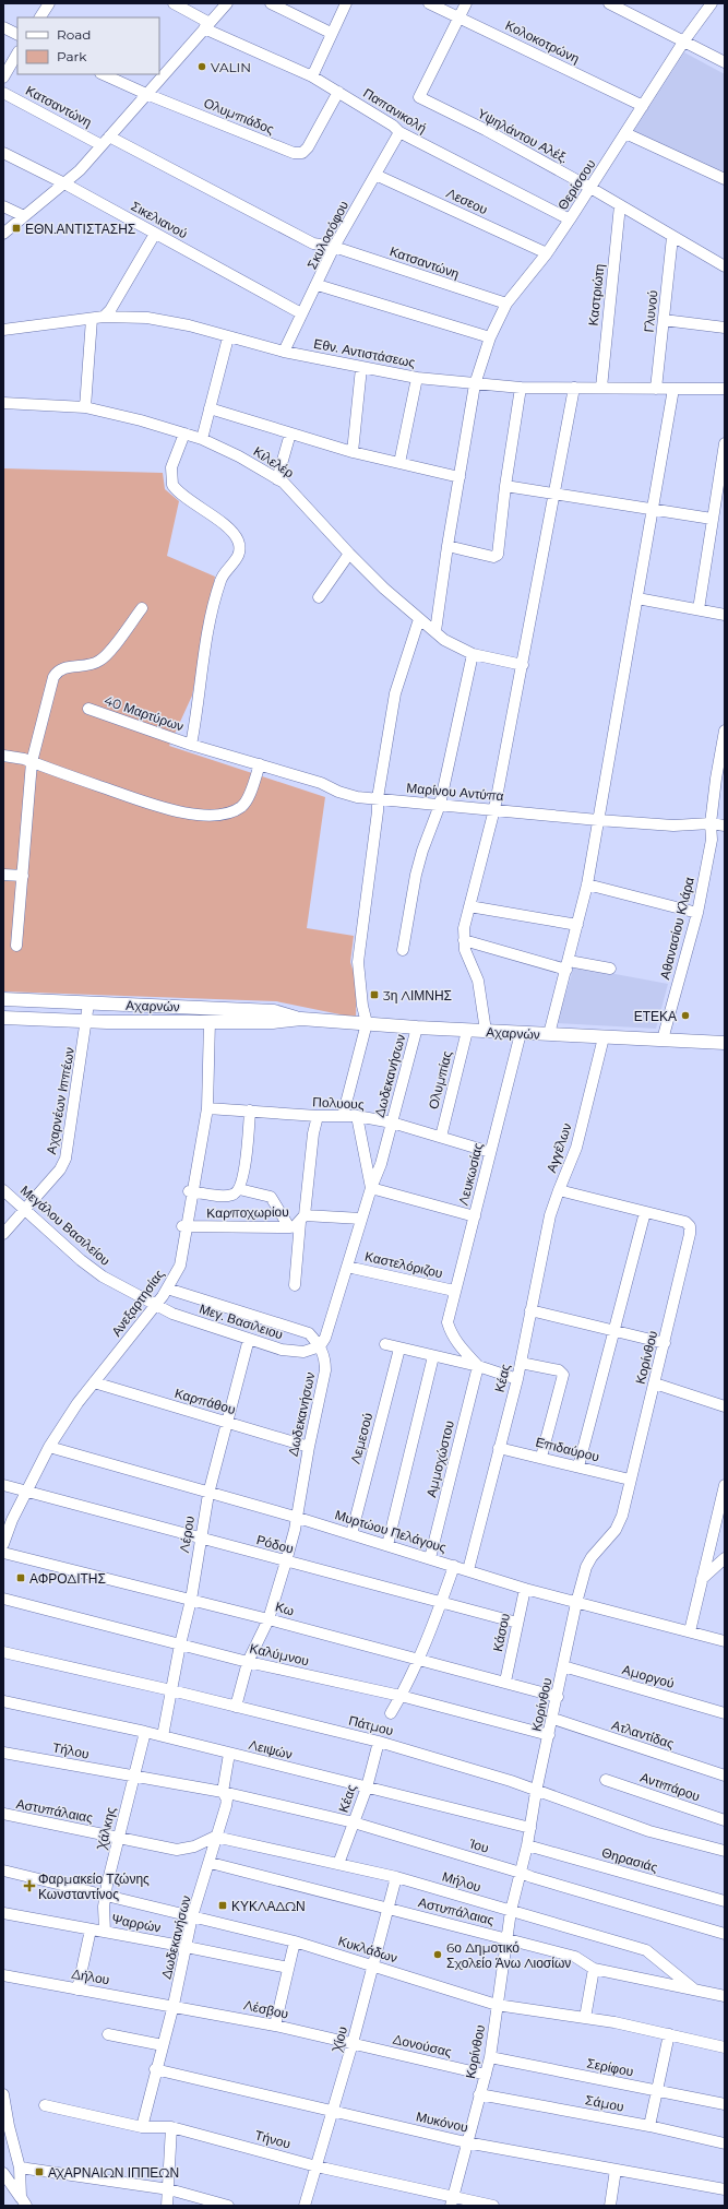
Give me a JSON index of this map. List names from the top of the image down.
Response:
{
  "streets": {
    "main road": ["Αχαρνών"],
    "street": [
      "Κολοκοτρώνη",
      "Κατσαντώνη",
      "Παπανικολή",
      "Ολυμπιάδος",
      "Υψηλάντου Αλέξ.",
      "Θερίσσου",
      "Λεσεου",
      "Σικελιανού",
      "Σκυλοσόφου",
      "Καστριώτη",
      "Γλυνού",
      "Εθν. Αντιστάσεως",
      "Κιλελέρ",
      "40 Μαρτύρων",
      "Μαρίνου Αντύπα",
      "Αθανασίου Κλάρα",
      "Δωδεκανήσων",
      "Ολυμπίας",
      "Αχαρνέων Ιππέων",
      "Πολυους",
      "Αγγέλων",
      "Λευκωσίας",
      "Καρποχωρίου",
      "Μεγάλου Βασιλείου",
      "Καστελόριζου",
      "Ανεξαρτησίας",
      "Μεγ. Βασιλειου",
      "Κορίνθου",
      "Κέας",
      "Καρπάθου",
      "Λεμεσού",
      "Επιδαύρου",
      "Αμμοχώστου",
      "Μυρτώου Πελάγους",
      "Λέρου",
      "Ρόδου",
      "Κω",
      "Κάσου",
      "Καλύμνου",
      "Αμοργού",
      "Πάτμου",
      "Ατλαντίδας",
      "Λειψών",
      "Τήλου",
      "Αντιπάρου",
      "Αστυπάλαιας",
      "Χάλκης",
      "Ίου",
      "Θηρασιάς",
      "Μήλου",
      "Ψαρρών",
      "Κυκλάδων",
      "Δήλου",
      "Λέσβου",
      "Χίου",
      "Δονούσας",
      "Σερίφου",
      "Σάμου",
      "Μυκόνου",
      "Τήνου"
    ]
  },
  "crossings": [
    ["Κολοκοτρώνη", "Υψηλάντου Αλέξ."],
    ["Κολοκοτρώνη", "Θερίσσου"],
    ["Κατσαντώνη", "Θερίσσου"],
    ["Κατσαντώνη", "Σκυλοσόφου"],
    ["Παπανικολή", "Ολυμπιάδος"],
    ["Παπανικολή", "Θερίσσου"],
    ["Παπανικολή", "Σκυλοσόφου"],
    ["Υψηλάντου Αλέξ.", "Θερίσσου"],
    ["Υψηλάντου Αλέξ.", "Καστριώτη"],
    ["Υψηλάντου Αλέξ.", "Γλυνού"],
    ["Θερίσσου", "Λεσεου"],
    ["Θερίσσου", "Εθν. Αντιστάσεως"],
    ["Θερίσσου", "Κιλελέρ"],
    ["Λεσεου", "Σκυλοσόφου"],
    ["Σικελιανού", "Σκυλοσόφου"],
    ["Σκυλοσόφου", "Εθν. Αντιστάσεως"],
    ["Καστριώτη", "Εθν. Αντιστάσεως"],
    ["Γλυνού", "Εθν. Αντιστάσεως"],
    ["40 Μαρτύρων", "Μαρίνου Αντύπα"],
    ["Μαρίνου Αντύπα", "Αθανασίου Κλάρα"],
    ["Αθανασίου Κλάρα", "Αχαρνών"],
    ["Αχαρνών", "Δωδεκανήσων"],
    ["Αχαρνών", "Ολυμπίας"],
    ["Αχαρνών", "Αχαρνέων Ιππέων"],
    ["Αχαρνών", "Αγγέλων"],
    ["Αχαρνών", "Λευκωσίας"],
    ["Αχαρνών", "Ανεξαρτησίας"],
    ["Δωδεκανήσων", "Πολυους"],
    ["Δωδεκανήσων", "Καρποχωρίου"],
    ["Δωδεκανήσων", "Καστελόριζου"],
    ["Δωδεκανήσων", "Μεγ. Βασιλειου"],
    ["Δωδεκανήσων", "Καρπάθου"],
    ["Δωδεκανήσων", "Μυρτώου Πελάγους"],
    ["Δωδεκανήσων", "Ρόδου"],
    ["Δωδεκανήσων", "Κω"],
    ["Δωδεκανήσων", "Καλύμνου"],
    ["Δωδεκανήσων", "Πάτμου"],
    ["Δωδεκανήσων", "Λειψών"],
    ["Δωδεκανήσων", "Τήλου"],
    ["Δωδεκανήσων", "Αστυπάλαιας"],
    ["Δωδεκανήσων", "Ίου"],
    ["Δωδεκανήσων", "Μήλου"],
    ["Δωδεκανήσων", "Ψαρρών"],
    ["Δωδεκανήσων", "Κυκλάδων"],
    ["Δωδεκανήσων", "Δήλου"],
    ["Δωδεκανήσων", "Λέσβου"],
    ["Δωδεκανήσων", "Μυκόνου"],
    ["Δωδεκανήσων", "Τήνου"],
    ["Ολυμπίας", "Πολυους"],
    ["Αχαρνέων Ιππέων", "Μεγάλου Βασιλείου"],
    ["Πολυους", "Λευκωσίας"],
    ["Πολυους", "Ανεξαρτησίας"],
    ["Αγγέλων", "Κορίνθου"],
    ["Αγγέλων", "Κέας"],
    ["Λευκωσίας", "Καστελόριζου"],
    ["Λευκωσίας", "Αμμοχώστου"],
    ["Καρποχωρίου", "Ανεξαρτησίας"],
    ["Μεγάλου Βασιλείου", "Ανεξαρτησίας"],
    ["Μεγάλου Βασιλείου", "Μεγ. Βασιλειου"],
    ["Ανεξαρτησίας", "Μεγ. Βασιλειου"],
    ["Ανεξαρτησίας", "Καρπάθου"],
    ["Ανεξαρτησίας", "Μυρτώου Πελάγους"],
    ["Ανεξαρτησίας", "Ρόδου"],
    ["Μεγ. Βασιλειου", "Λέρου"],
    ["Κορίνθου", "Επιδαύρου"],
    ["Κορίνθου", "Μυρτώου Πελάγους"],
    ["Κορίνθου", "Κω"],
    ["Κορίνθου", "Καλύμνου"],
    ["Κορίνθου", "Αμοργού"],
    ["Κορίνθου", "Πάτμου"],
    ["Κορίνθου", "Ατλαντίδας"],
    ["Κορίνθου", "Λειψών"],
    ["Κορίνθου", "Αστυπάλαιας"],
    ["Κορίνθου", "Ίου"],
    ["Κορίνθου", "Θηρασιάς"],
    ["Κορίνθου", "Μήλου"],
    ["Κορίνθου", "Κυκλάδων"],
    ["Κορίνθου", "Δονούσας"],
    ["Κορίνθου", "Σερίφου"],
    ["Κορίνθου", "Σάμου"],
    ["Κορίνθου", "Μυκόνου"],
    ["Κορίνθου", "Τήνου"],
    ["Κέας", "Επιδαύρου"],
    ["Κέας", "Μυρτώου Πελάγους"],
    ["Κέας", "Πάτμου"],
    ["Κέας", "Λειψών"],
    ["Κέας", "Ίου"],
    ["Κέας", "Μήλου"],
    ["Καρπάθου", "Λέρου"],
    ["Λεμεσού", "Μυρτώου Πελάγους"],
    ["Αμμοχώστου", "Μυρτώου Πελάγους"],
    ["Μυρτώου Πελάγους", "Λέρου"],
    ["Μυρτώου Πελάγους", "Κάσου"],
    ["Λέρου", "Ρόδου"],
    ["Λέρου", "Κω"],
    ["Λέρου", "Καλύμνου"],
    ["Λέρου", "Πάτμου"],
    ["Λέρου", "Λειψών"],
    ["Ρόδου", "Κάσου"],
    ["Κω", "Κάσου"],
    ["Λειψών", "Χάλκης"],
    ["Τήλου", "Χάλκης"],
    ["Τήλου", "Ίου"],
    ["Αστυπάλαιας", "Χάλκης"],
    ["Αστυπάλαιας", "Μήλου"],
    ["Αστυπάλαιας", "Χίου"],
    ["Χάλκης", "Ψαρρών"],
    ["Χάλκης", "Κυκλάδων"],
    ["Μήλου", "Χίου"],
    ["Κυκλάδων", "Χίου"],
    ["Δήλου", "Λέσβου"],
    ["Λέσβου", "Χίου"],
    ["Λέσβου", "Δονούσας"],
    ["Χίου", "Δονούσας"],
    ["Χίου", "Μυκόνου"],
    ["Χίου", "Τήνου"]
  ],
  "places": {
    "other": ["VALIN", "ΕΤΕΚΑ", "6ο Δημοτικό Σχολείο Άνω Λιοσίων"],
    "transit": [
      "ΕΘΝ.ΑΝΤΙΣΤΑΣΗΣ",
      "3η ΛΙΜΝΗΣ",
      "ΑΦΡΟΔΙΤΗΣ",
      "ΚΥΚΛΑΔΩΝ",
      "ΑΧΑΡΝΑΙΩΝ ΙΠΠΕΩΝ"
    ],
    "health": ["Φαρμακείο Τζώνης Κωνσταντίνος"]
  },
  "legend": ["Road", "Park"]
}
